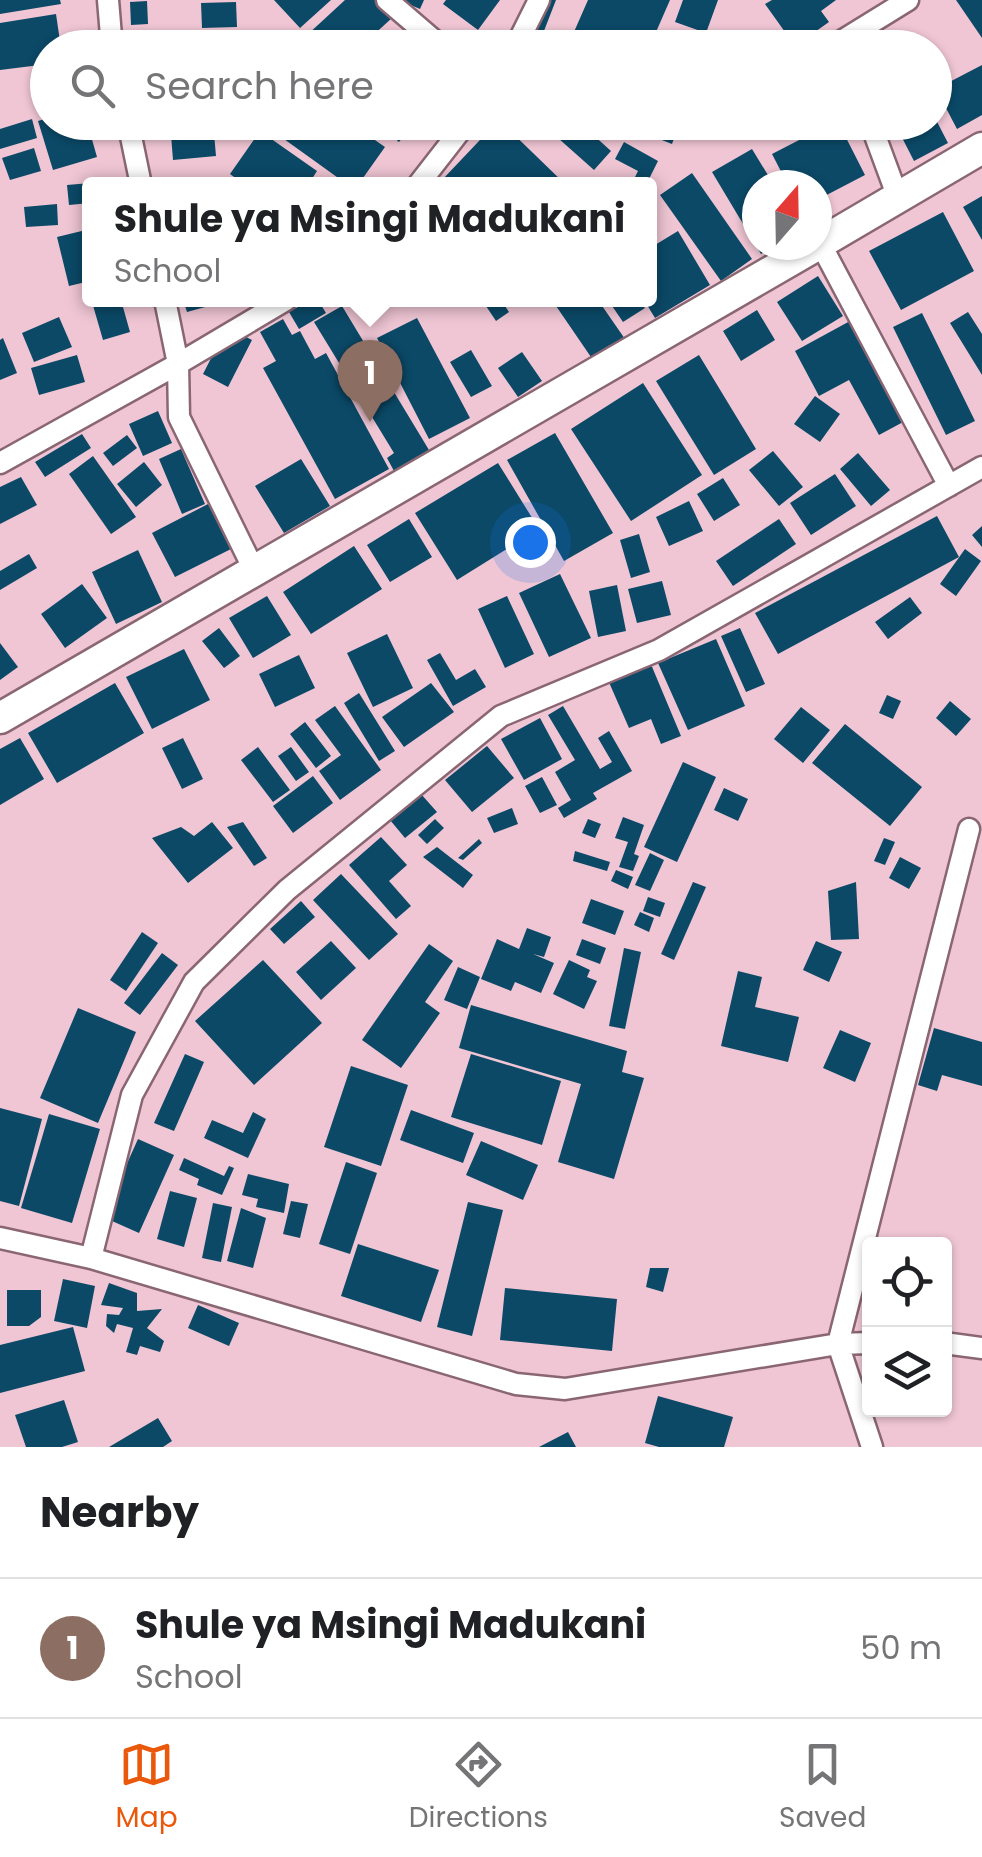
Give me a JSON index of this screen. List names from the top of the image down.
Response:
{
  "north": "top",
  "page": {
    "search": "Search here",
    "popup": ["Shule ya Msingi Madukani", "School"],
    "pins": "1",
    "heading": "Nearby",
    "list": [
      {
        "mark": "1",
        "name": "Shule ya Msingi Madukani",
        "note": "School",
        "value": "50 m"
      }
    ],
    "nav": ["Map", "Directions", "Saved"]
  }
}
